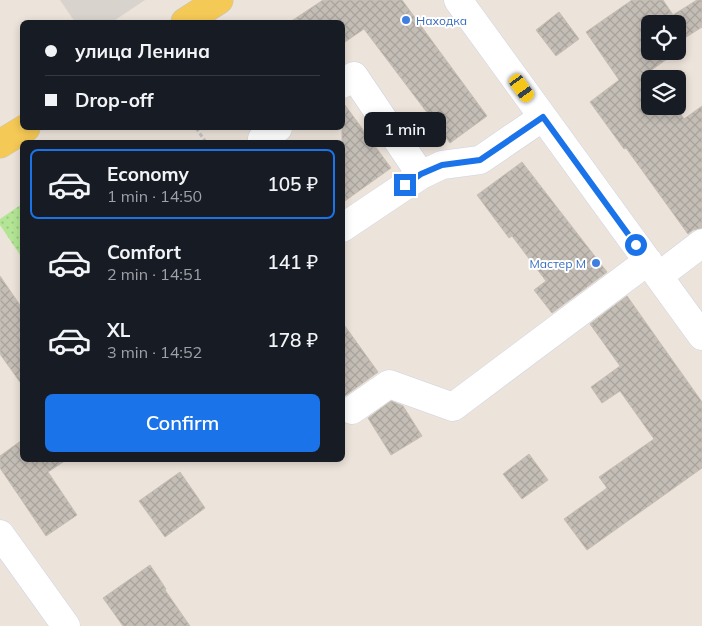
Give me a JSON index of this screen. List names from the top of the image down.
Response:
{
  "places": ["Находка", "Мастер М"],
  "page": {
    "banner": ["улица Ленина", "Drop-off"],
    "bubble": "1 min",
    "list": [
      {
        "name": "Economy",
        "note": "1 min · 14:50",
        "value": "105 ₽"
      },
      {
        "name": "Comfort",
        "note": "2 min · 14:51",
        "value": "141 ₽"
      },
      {
        "name": "XL",
        "note": "3 min · 14:52",
        "value": "178 ₽"
      }
    ],
    "buttons": "Confirm"
  }
}
